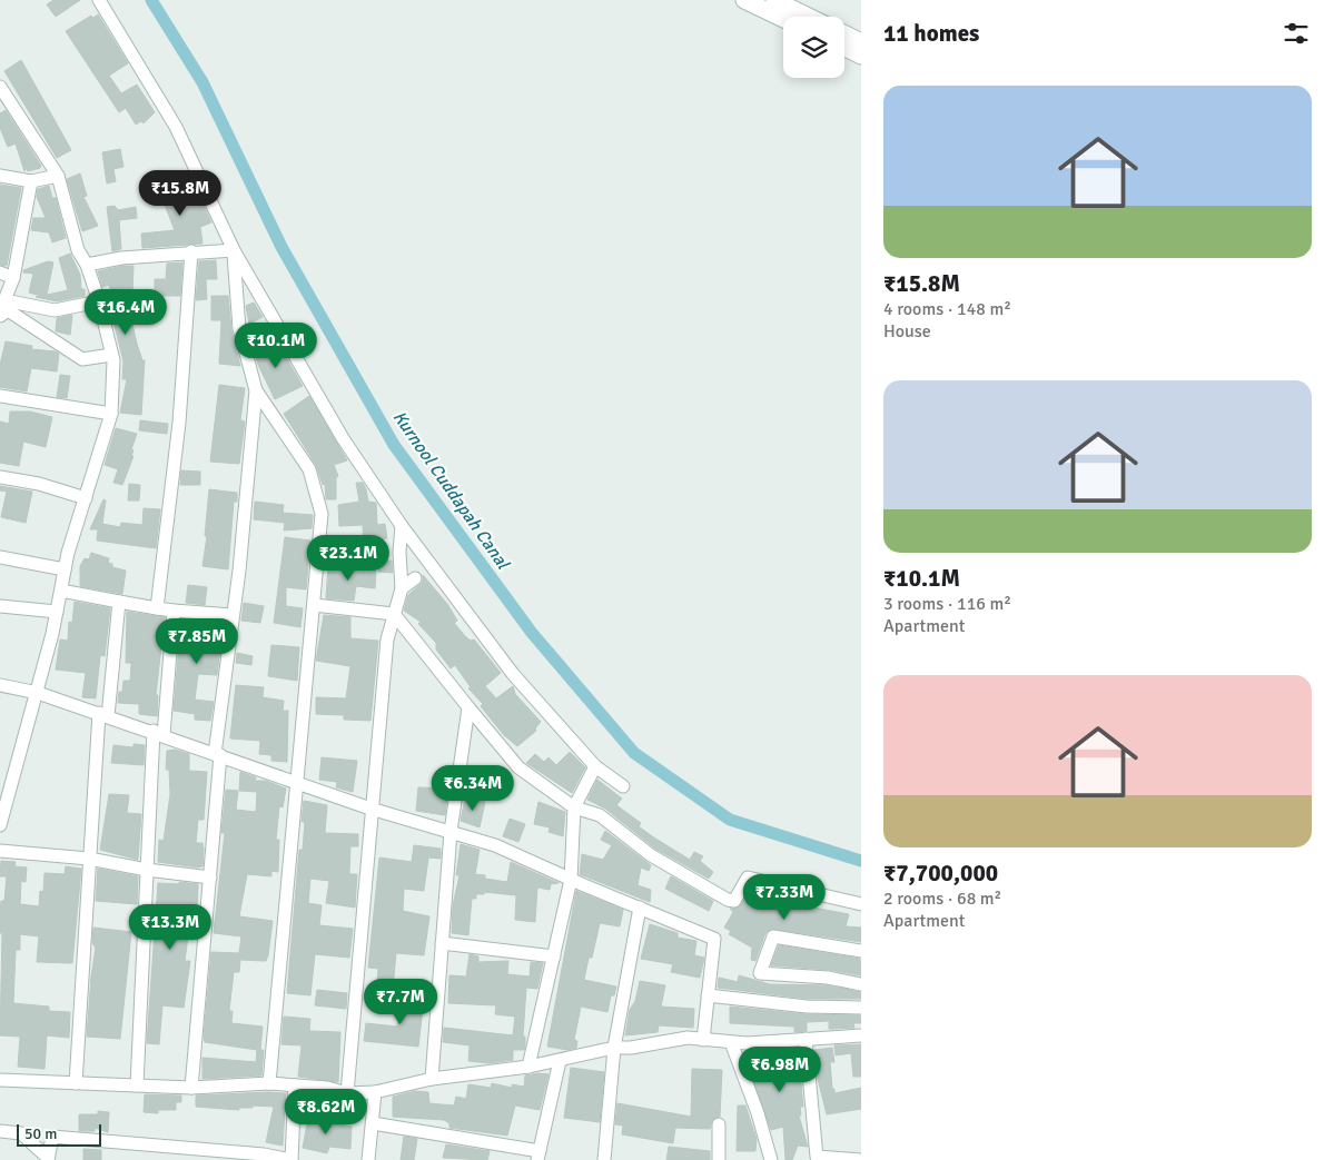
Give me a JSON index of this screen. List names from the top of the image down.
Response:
{
  "water": ["Kurnool Cuddapah Canal"],
  "scale_bar": "50 m",
  "page": {
    "heading": "11 homes",
    "list": [
      {
        "name": "₹15.8M",
        "note": "4 rooms · 148 m² · House"
      },
      {
        "name": "₹10.1M",
        "note": "3 rooms · 116 m² · Apartment"
      },
      {
        "name": "₹7,700,000",
        "note": "2 rooms · 68 m² · Apartment"
      }
    ],
    "price": [
      "₹15.8M",
      "₹16.4M",
      "₹10.1M",
      "₹23.1M",
      "₹7.85M",
      "₹6.34M",
      "₹7.33M",
      "₹13.3M",
      "₹7.7M",
      "₹6.98M",
      "₹8.62M"
    ],
    "scale": "50 m"
  }
}
